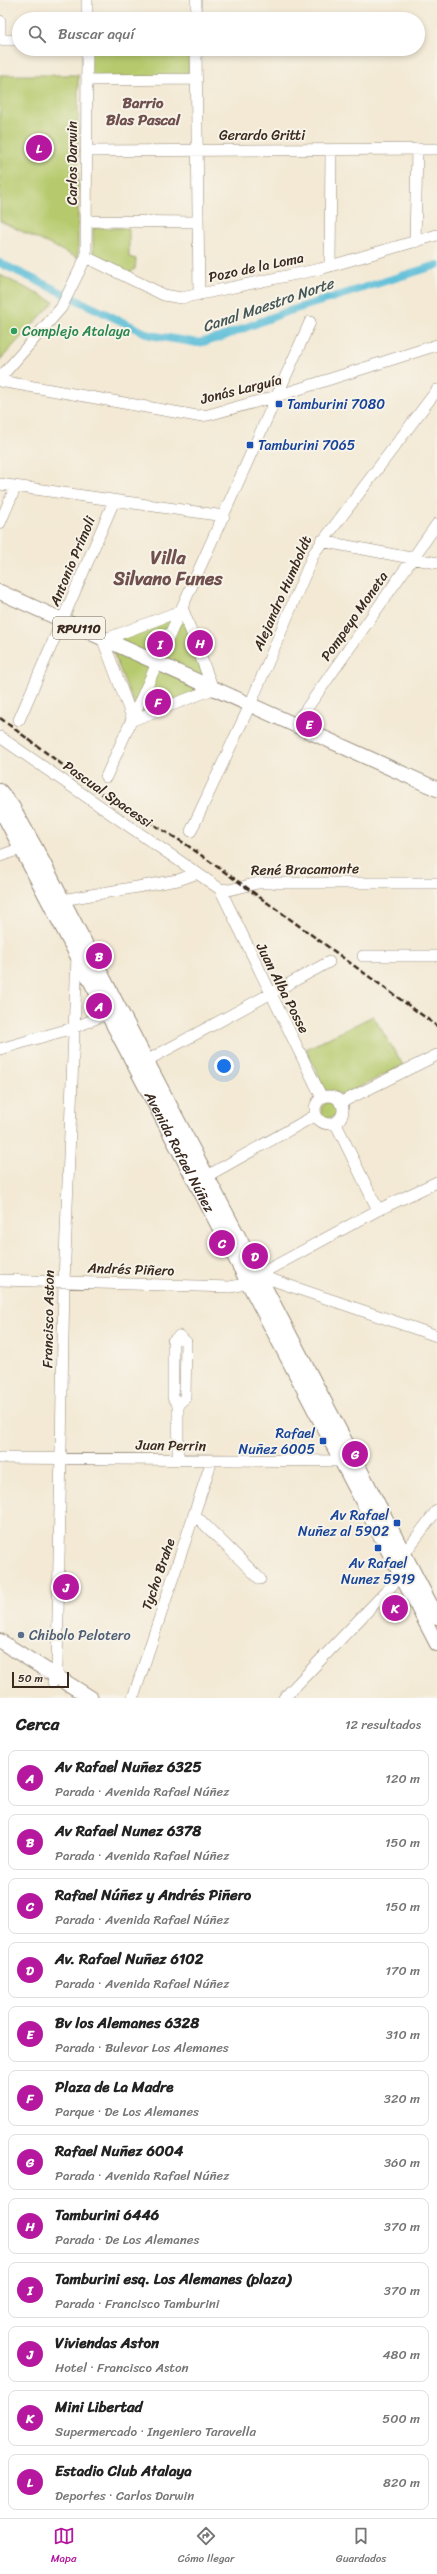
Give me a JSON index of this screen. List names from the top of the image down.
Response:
{
  "streets": {
    "main road": ["RPU110", "Avenida Rafael Núñez"],
    "street": [
      "Gerardo Gritti",
      "Carlos Darwin",
      "Pozo de la Loma",
      "Jonás Larguía",
      "Antonio Prímoli",
      "Alejandro Humboldt",
      "Pompeyo Moneta",
      "Pascual Spacessi",
      "René Bracamonte",
      "Juan Alba Posse",
      "Andrés Piñero",
      "Francisco Aston",
      "Juan Perrin",
      "Tycho Brahe"
    ]
  },
  "crossings": [
    ["Gerardo Gritti", "Carlos Darwin"],
    ["Carlos Darwin", "Pozo de la Loma"],
    ["Antonio Prímoli", "RPU110"],
    ["Alejandro Humboldt", "RPU110"],
    ["Pompeyo Moneta", "RPU110"],
    ["René Bracamonte", "Juan Alba Posse"],
    ["Avenida Rafael Núñez", "Andrés Piñero"],
    ["Avenida Rafael Núñez", "Francisco Aston"],
    ["Avenida Rafael Núñez", "Juan Perrin"],
    ["Andrés Piñero", "Francisco Aston"],
    ["Francisco Aston", "Juan Perrin"],
    ["Juan Perrin", "Tycho Brahe"]
  ],
  "districts": ["Barrio Blas Pascal", "Villa Silvano Funes"],
  "water": ["Canal Maestro Norte"],
  "places": {
    "other": ["Complejo Atalaya", "Chibolo Pelotero"],
    "transit": [
      "Tamburini 7080",
      "Tamburini 7065",
      "Rafael Nuñez 6005",
      "Av Rafael Nuñez al 5902",
      "Av Rafael Nunez 5919"
    ]
  },
  "scale_bar": "50 m",
  "page": {
    "search": "Buscar aquí",
    "pins": [
      "L",
      "H",
      "I",
      "F",
      "E",
      "B",
      "A",
      "C",
      "D",
      "G",
      "J",
      "K"
    ],
    "scale": "50 m",
    "heading": ["Cerca", "12 resultados"],
    "list": [
      {
        "mark": "A",
        "name": "Av Rafael Nuñez 6325",
        "note": "Parada · Avenida Rafael Núñez",
        "value": "120 m"
      },
      {
        "mark": "B",
        "name": "Av Rafael Nunez 6378",
        "note": "Parada · Avenida Rafael Núñez",
        "value": "150 m"
      },
      {
        "mark": "C",
        "name": "Rafael Núñez y Andrés Piñero",
        "note": "Parada · Avenida Rafael Núñez",
        "value": "150 m"
      },
      {
        "mark": "D",
        "name": "Av. Rafael Nuñez 6102",
        "note": "Parada · Avenida Rafael Núñez",
        "value": "170 m"
      },
      {
        "mark": "E",
        "name": "Bv los Alemanes 6328",
        "note": "Parada · Bulevar Los Alemanes",
        "value": "310 m"
      },
      {
        "mark": "F",
        "name": "Plaza de La Madre",
        "note": "Parque · De Los Alemanes",
        "value": "320 m"
      },
      {
        "mark": "G",
        "name": "Rafael Nuñez 6004",
        "note": "Parada · Avenida Rafael Núñez",
        "value": "360 m"
      },
      {
        "mark": "H",
        "name": "Tamburini 6446",
        "note": "Parada · De Los Alemanes",
        "value": "370 m"
      },
      {
        "mark": "I",
        "name": "Tamburini esq. Los Alemanes (plaza)",
        "note": "Parada · Francisco Tamburini",
        "value": "370 m"
      },
      {
        "mark": "J",
        "name": "Viviendas Aston",
        "note": "Hotel · Francisco Aston",
        "value": "480 m"
      },
      {
        "mark": "K",
        "name": "Mini Libertad",
        "note": "Supermercado · Ingeniero Taravella",
        "value": "500 m"
      },
      {
        "mark": "L",
        "name": "Estadio Club Atalaya",
        "note": "Deportes · Carlos Darwin",
        "value": "820 m"
      }
    ],
    "nav": ["Mapa", "Cómo llegar", "Guardados"]
  }
}
